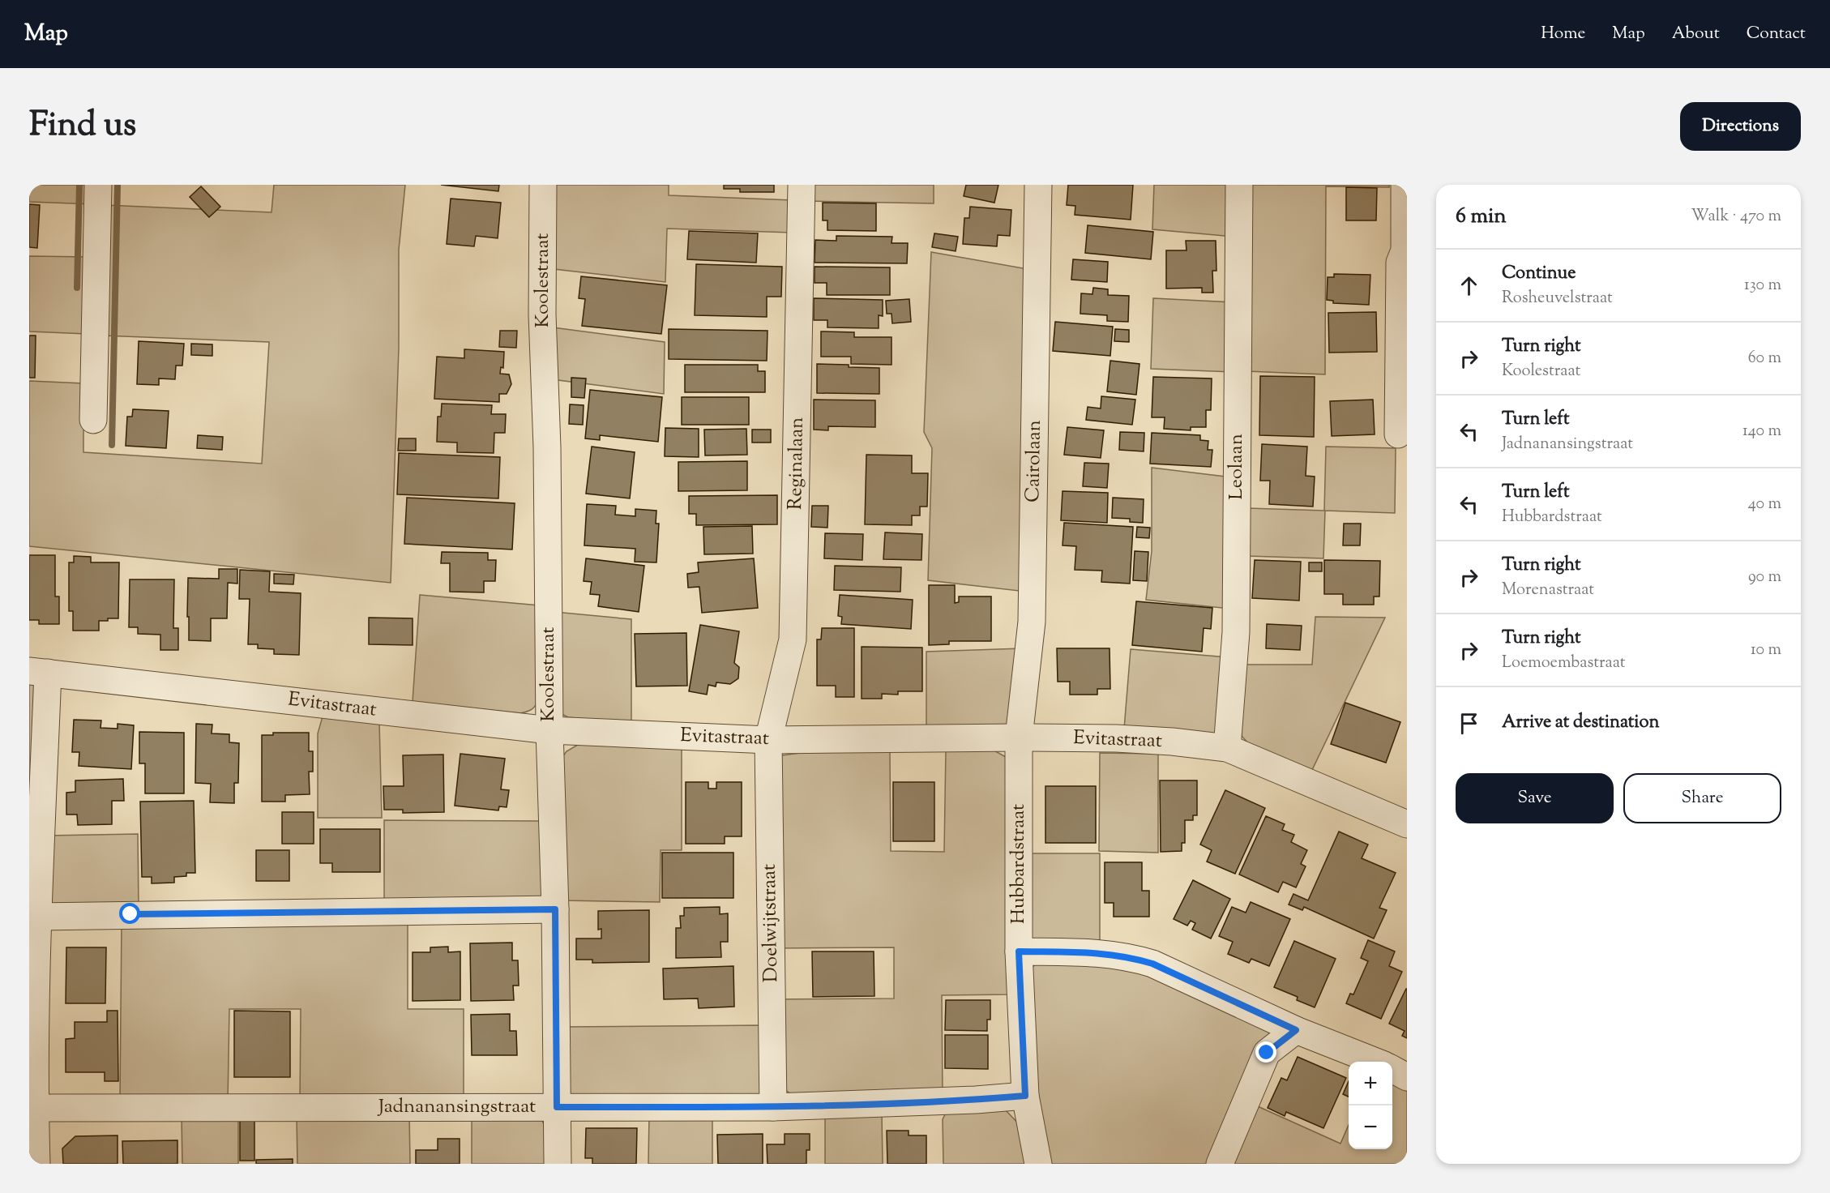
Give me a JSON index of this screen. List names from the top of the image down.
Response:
{
  "streets": {
    "street": [
      "Koolestraat",
      "Cairolaan",
      "Reginalaan",
      "Leolaan",
      "Evitastraat",
      "Hubbardstraat",
      "Doelwijtstraat",
      "Jadnanansingstraat"
    ]
  },
  "crossings": [
    ["Koolestraat", "Evitastraat"],
    ["Koolestraat", "Jadnanansingstraat"],
    ["Cairolaan", "Evitastraat"],
    ["Cairolaan", "Hubbardstraat"],
    ["Reginalaan", "Evitastraat"],
    ["Reginalaan", "Doelwijtstraat"],
    ["Leolaan", "Evitastraat"],
    ["Evitastraat", "Hubbardstraat"],
    ["Evitastraat", "Doelwijtstraat"],
    ["Hubbardstraat", "Jadnanansingstraat"],
    ["Doelwijtstraat", "Jadnanansingstraat"]
  ],
  "page": {
    "header": "Map",
    "nav": [
      "Home",
      "Map",
      "About",
      "Contact"
    ],
    "title": "Find us",
    "buttons": [
      "Directions",
      ["Save", "Share"]
    ],
    "heading": ["6 min", "Walk · 470 m"],
    "list": [
      ["Continue", "Rosheuvelstraat", "130 m"],
      ["Turn right", "Koolestraat", "60 m"],
      ["Turn left", "Jadnanansingstraat", "140 m"],
      ["Turn left", "Hubbardstraat", "40 m"],
      ["Turn right", "Morenastraat", "90 m"],
      ["Turn right", "Loemoembastraat", "10 m"],
      "Arrive at destination"
    ],
    "map_buttons": ["+", "−"]
  }
}
